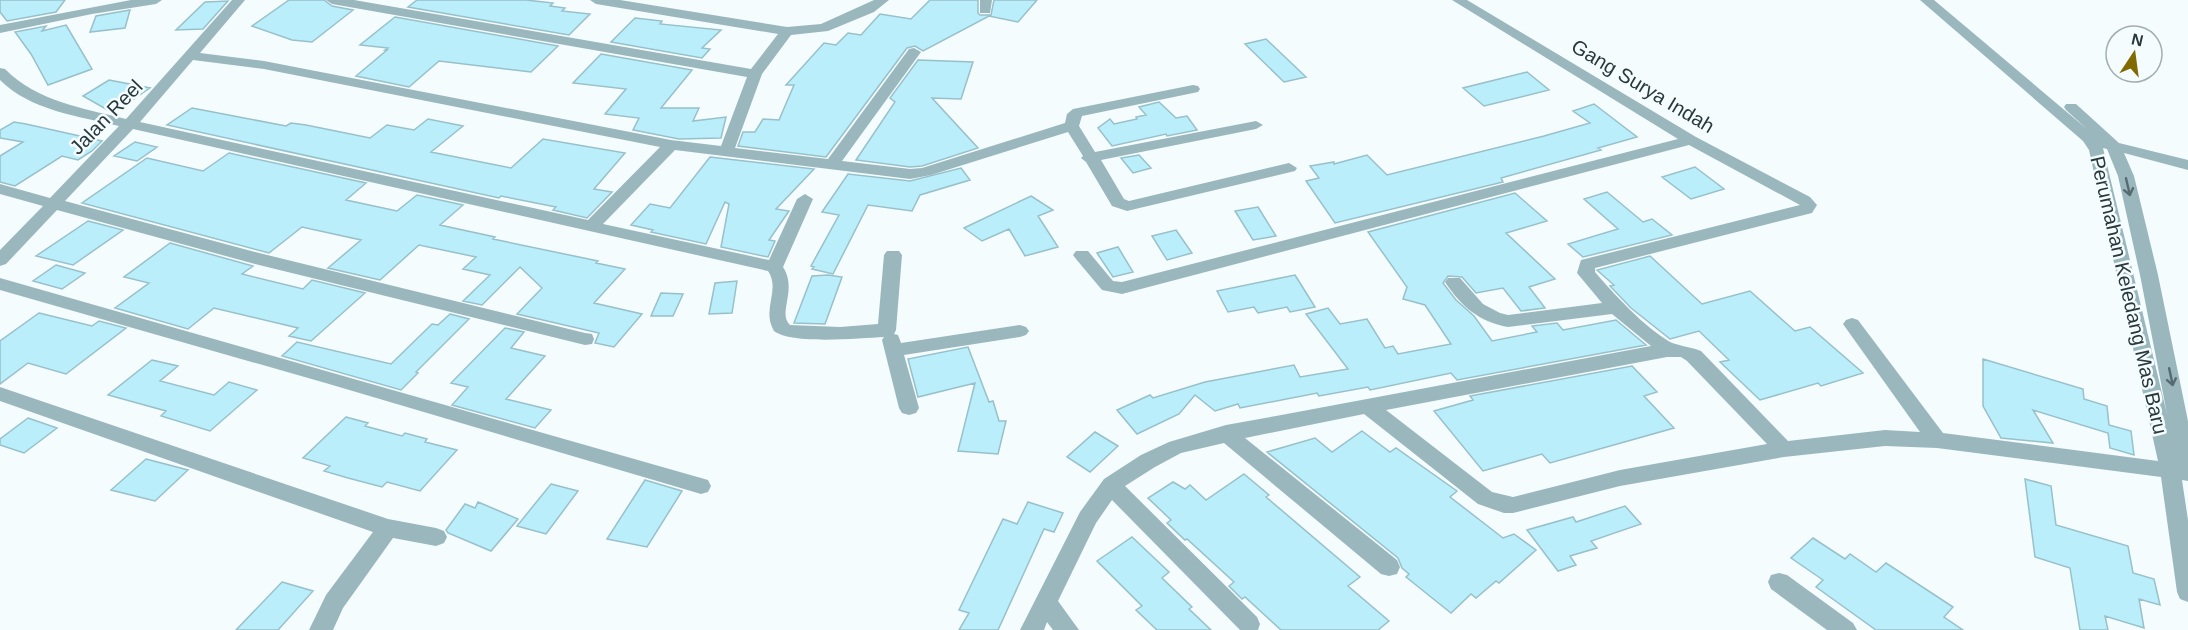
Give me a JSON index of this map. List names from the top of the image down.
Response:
{
  "streets": {
    "street": ["Gang Surya Indah", "Jalan Reel", "Perumahan Keledang Mas Baru"]
  },
  "north": "top"
}
